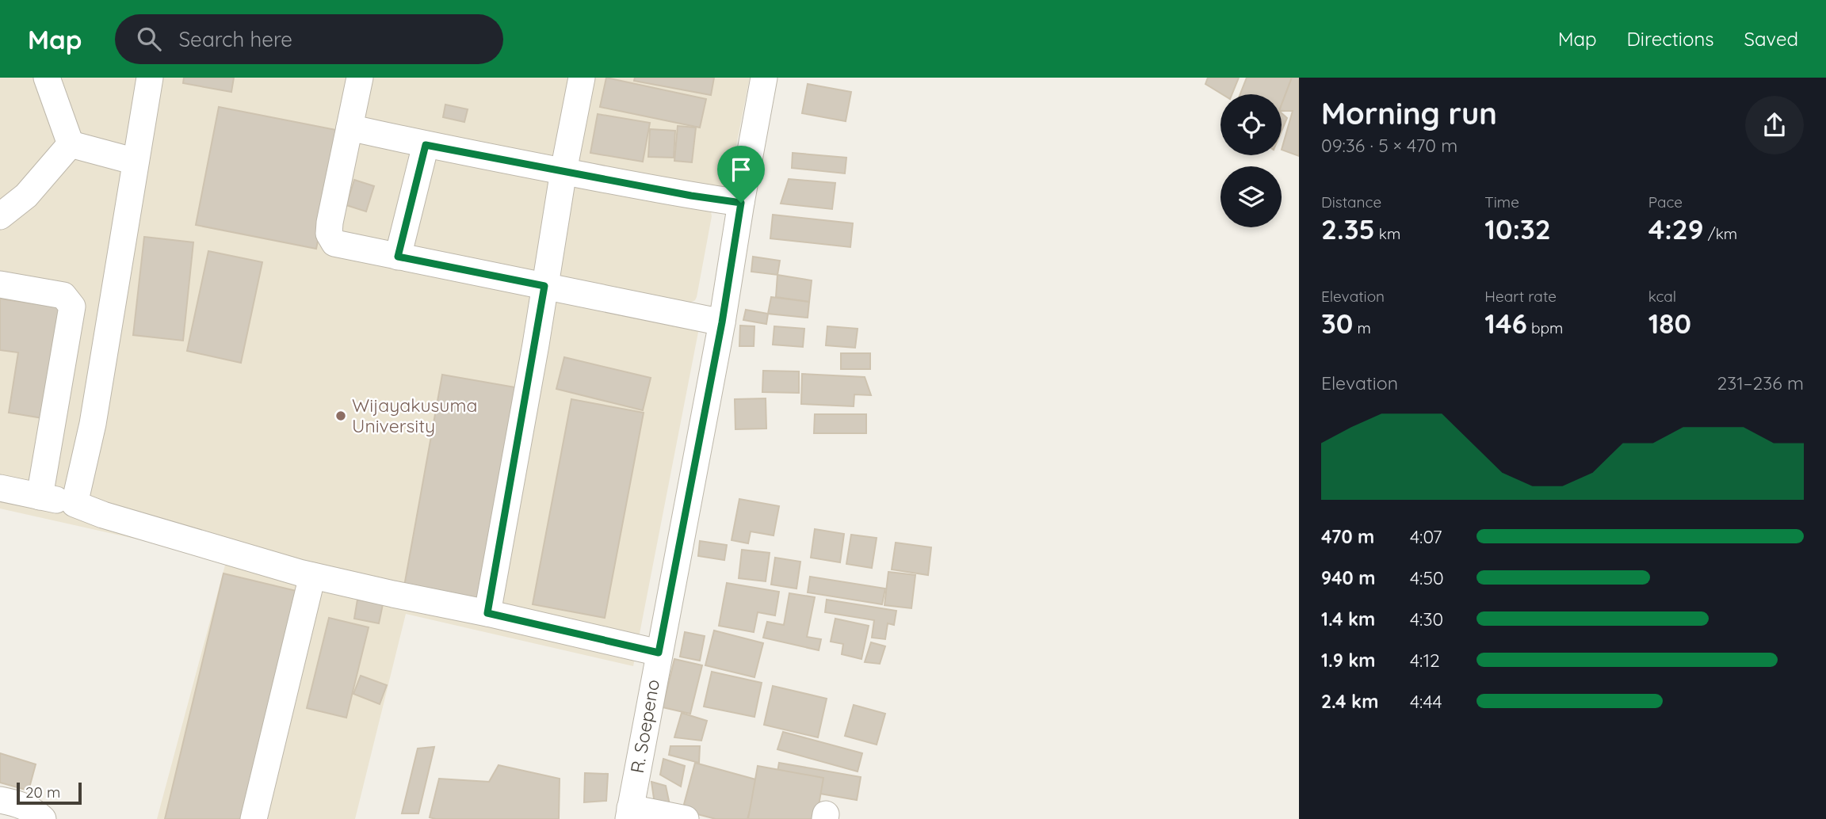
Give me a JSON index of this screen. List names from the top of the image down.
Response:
{
  "streets": {
    "street": ["R. Soepeno"]
  },
  "places": ["Wijayakusuma University"],
  "scale_bar": "20 m",
  "page": {
    "header": "Map",
    "search": "Search here",
    "nav": ["Map", "Directions", "Saved"],
    "heading": ["Morning run", "09:36 · 5 × 470 m"],
    "stats": [
      ["Distance", "2.35 km"],
      ["Time", "10:32"],
      ["Pace", "4:29 /km"],
      ["Elevation", "30 m"],
      ["Heart rate", "146 bpm"],
      ["kcal", "180"]
    ],
    "chart": ["Elevation", "231–236 m"],
    "list": [
      {
        "name": "470 m",
        "note": "4:07"
      },
      {
        "name": "940 m",
        "note": "4:50"
      },
      {
        "name": "1.4 km",
        "note": "4:30"
      },
      {
        "name": "1.9 km",
        "note": "4:12"
      },
      {
        "name": "2.4 km",
        "note": "4:44"
      }
    ],
    "scale": "20 m"
  }
}
